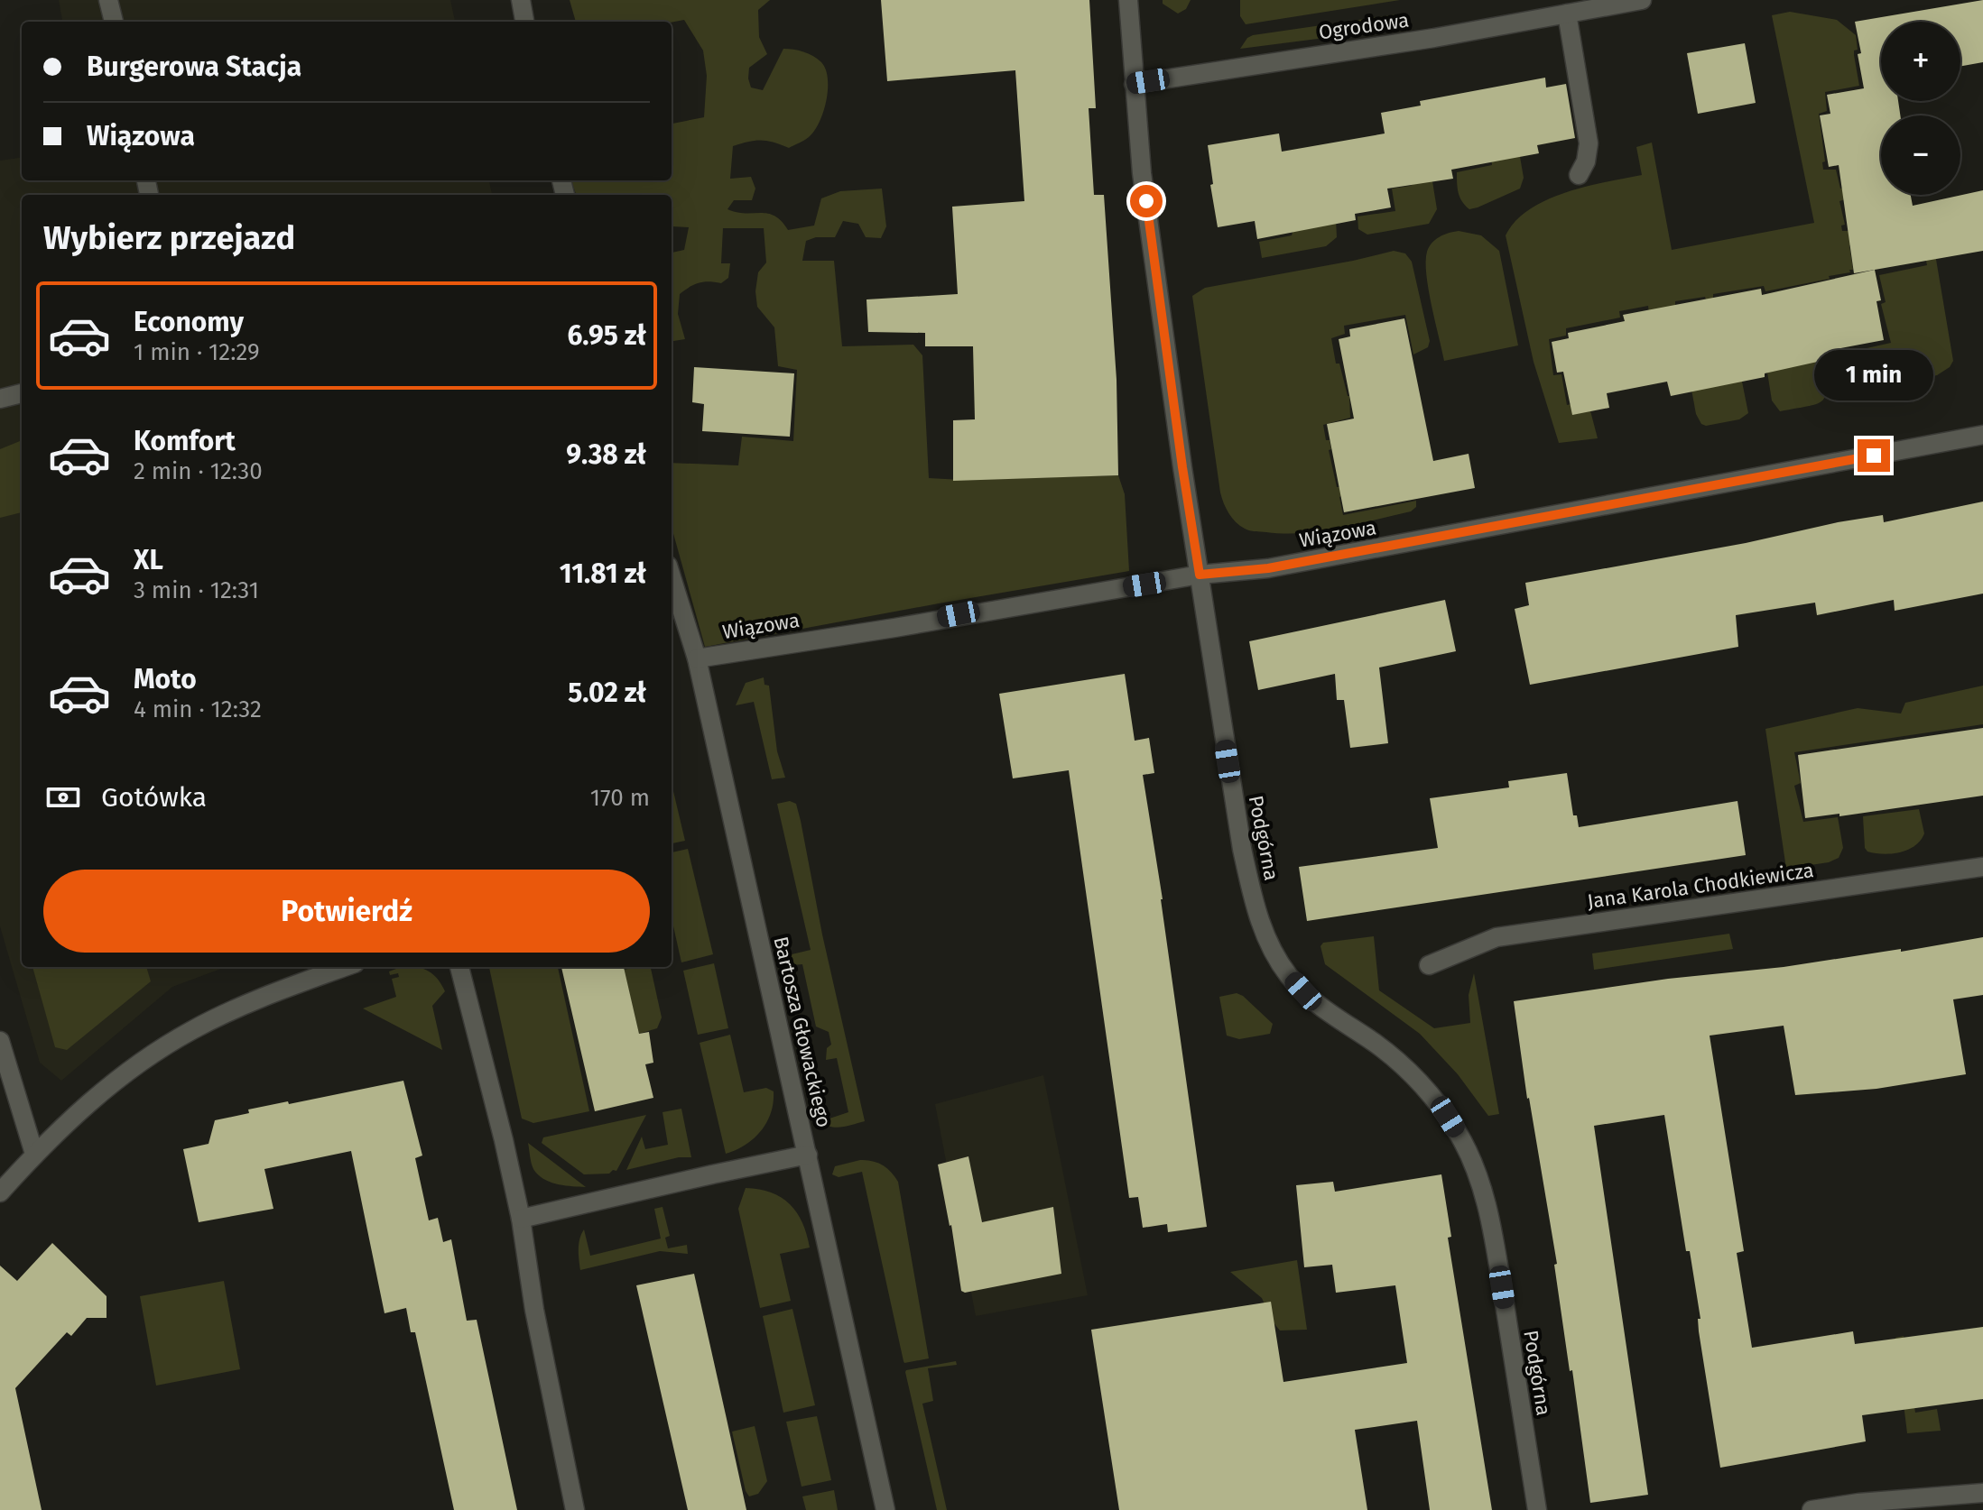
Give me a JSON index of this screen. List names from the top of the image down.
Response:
{
  "streets": {
    "street": [
      "Ogrodowa",
      "Wiązowa",
      "Podgórna",
      "Jana Karola Chodkiewicza",
      "Bartosza Głowackiego"
    ]
  },
  "crossings": [
    ["Ogrodowa", "Podgórna"],
    ["Wiązowa", "Podgórna"],
    ["Wiązowa", "Bartosza Głowackiego"]
  ],
  "page": {
    "map_buttons": ["+", "−"],
    "banner": ["Burgerowa Stacja", "Wiązowa"],
    "heading": "Wybierz przejazd",
    "list": [
      {
        "name": "Economy",
        "note": "1 min · 12:29",
        "value": "6.95 zł"
      },
      {
        "name": "Komfort",
        "note": "2 min · 12:30",
        "value": "9.38 zł"
      },
      {
        "name": "XL",
        "note": "3 min · 12:31",
        "value": "11.81 zł"
      },
      {
        "name": "Moto",
        "note": "4 min · 12:32",
        "value": "5.02 zł"
      }
    ],
    "bubble": "1 min",
    "pay": ["Gotówka", "170 m"],
    "buttons": "Potwierdź"
  }
}
